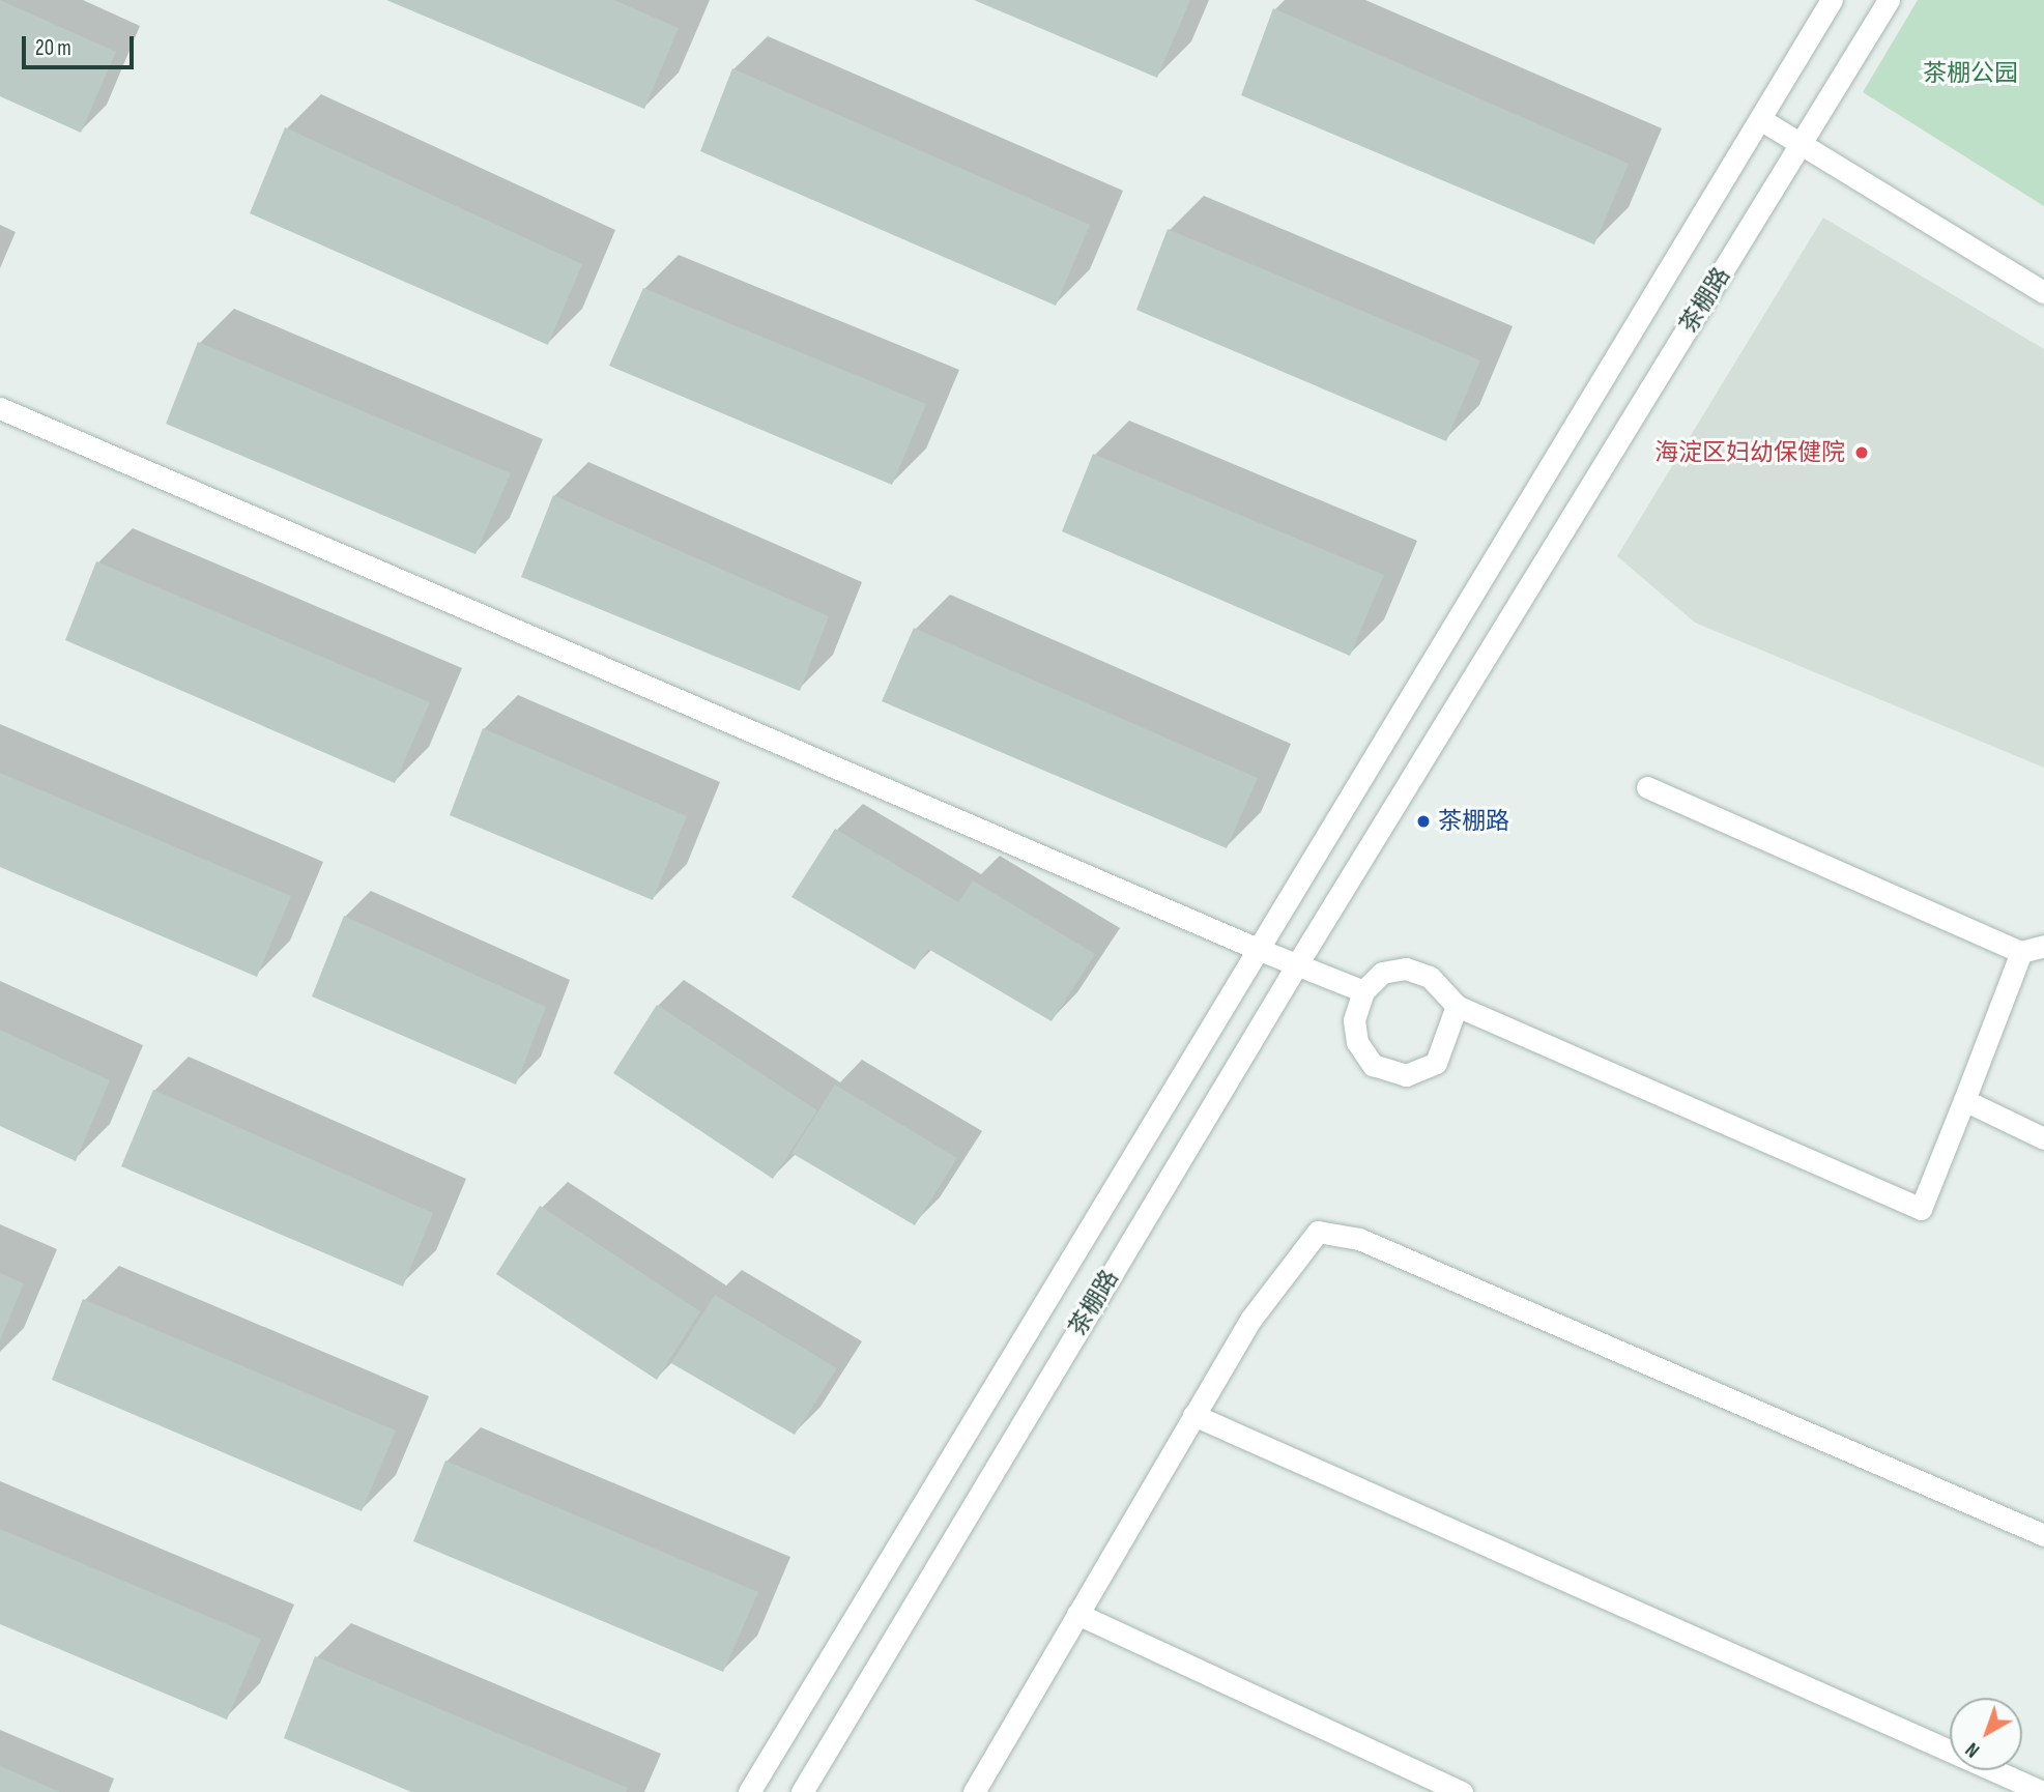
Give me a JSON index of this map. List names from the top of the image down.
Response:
{
  "streets": {
    "street": ["茶棚路"]
  },
  "parks": ["茶棚公园"],
  "places": ["海淀区妇幼保健院", "茶棚路"],
  "scale_bar": "20 m",
  "north": "bottom left"
}
